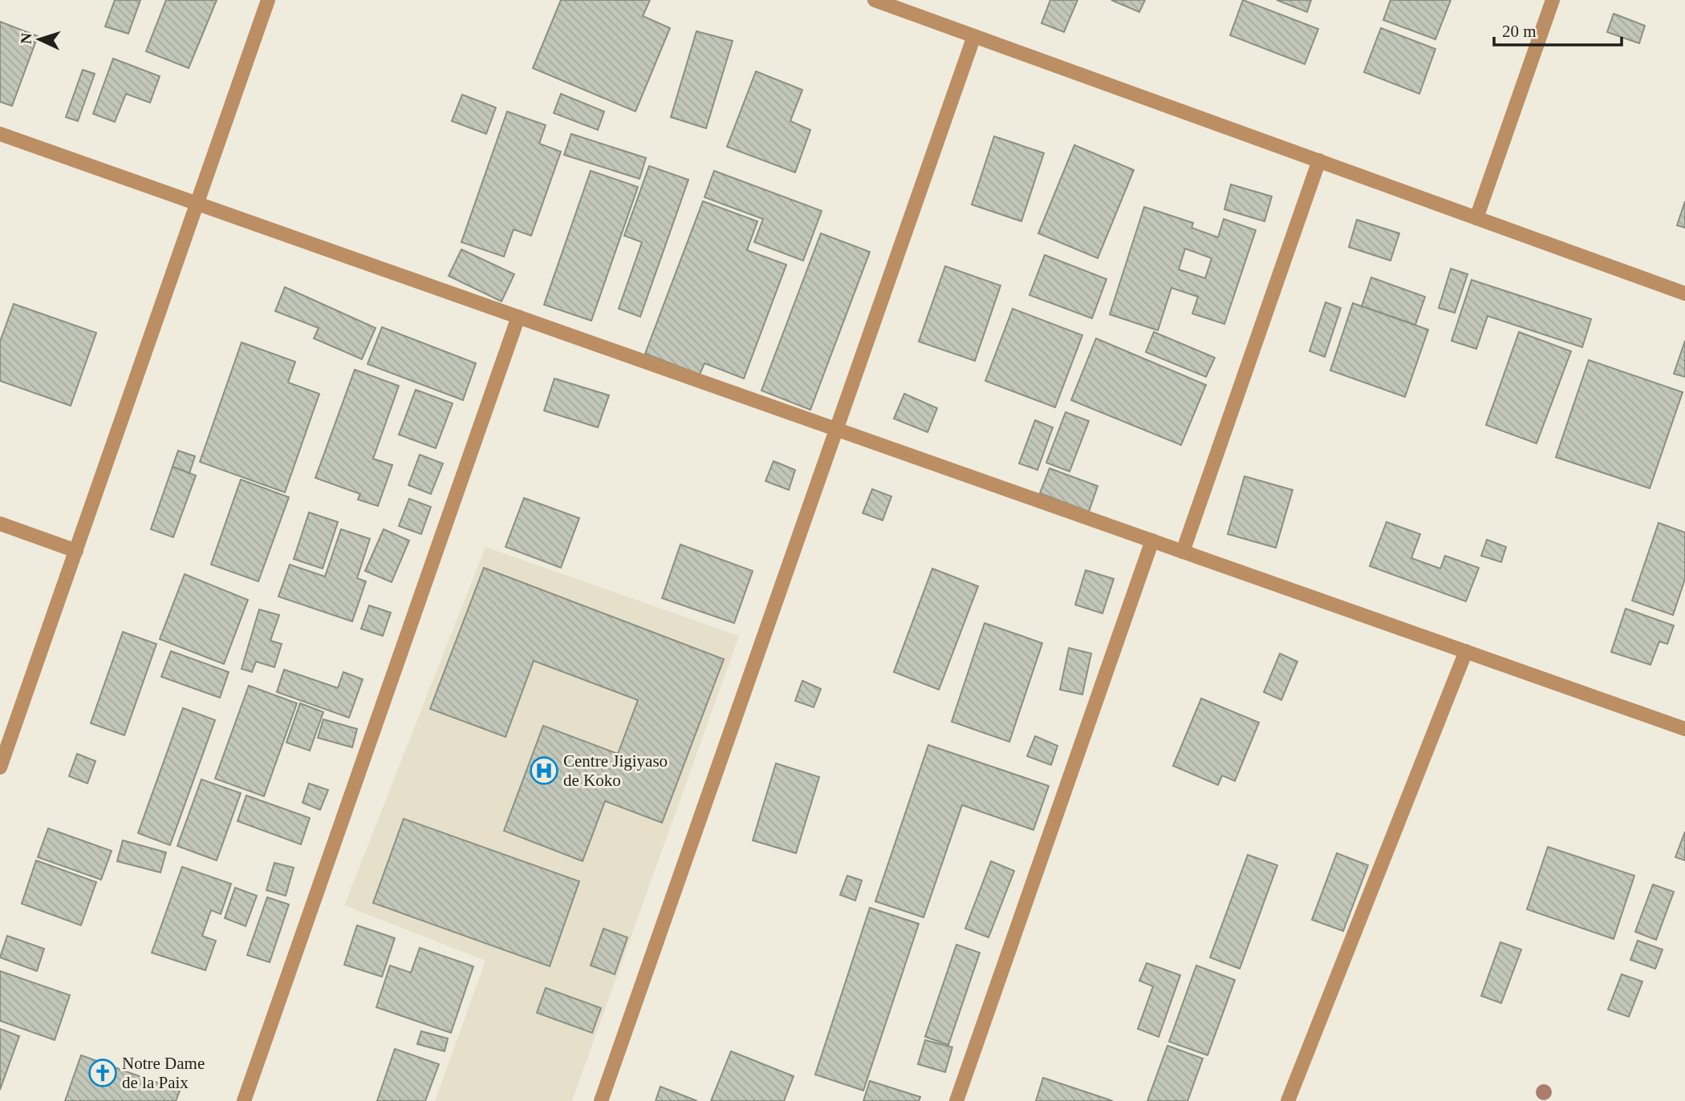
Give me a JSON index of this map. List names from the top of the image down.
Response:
{
  "places": {
    "hospital": ["Centre Jigiyaso de Koko"],
    "church": ["Notre Dame de la Paix"]
  },
  "scale_bar": "20 m",
  "north": "left"
}
